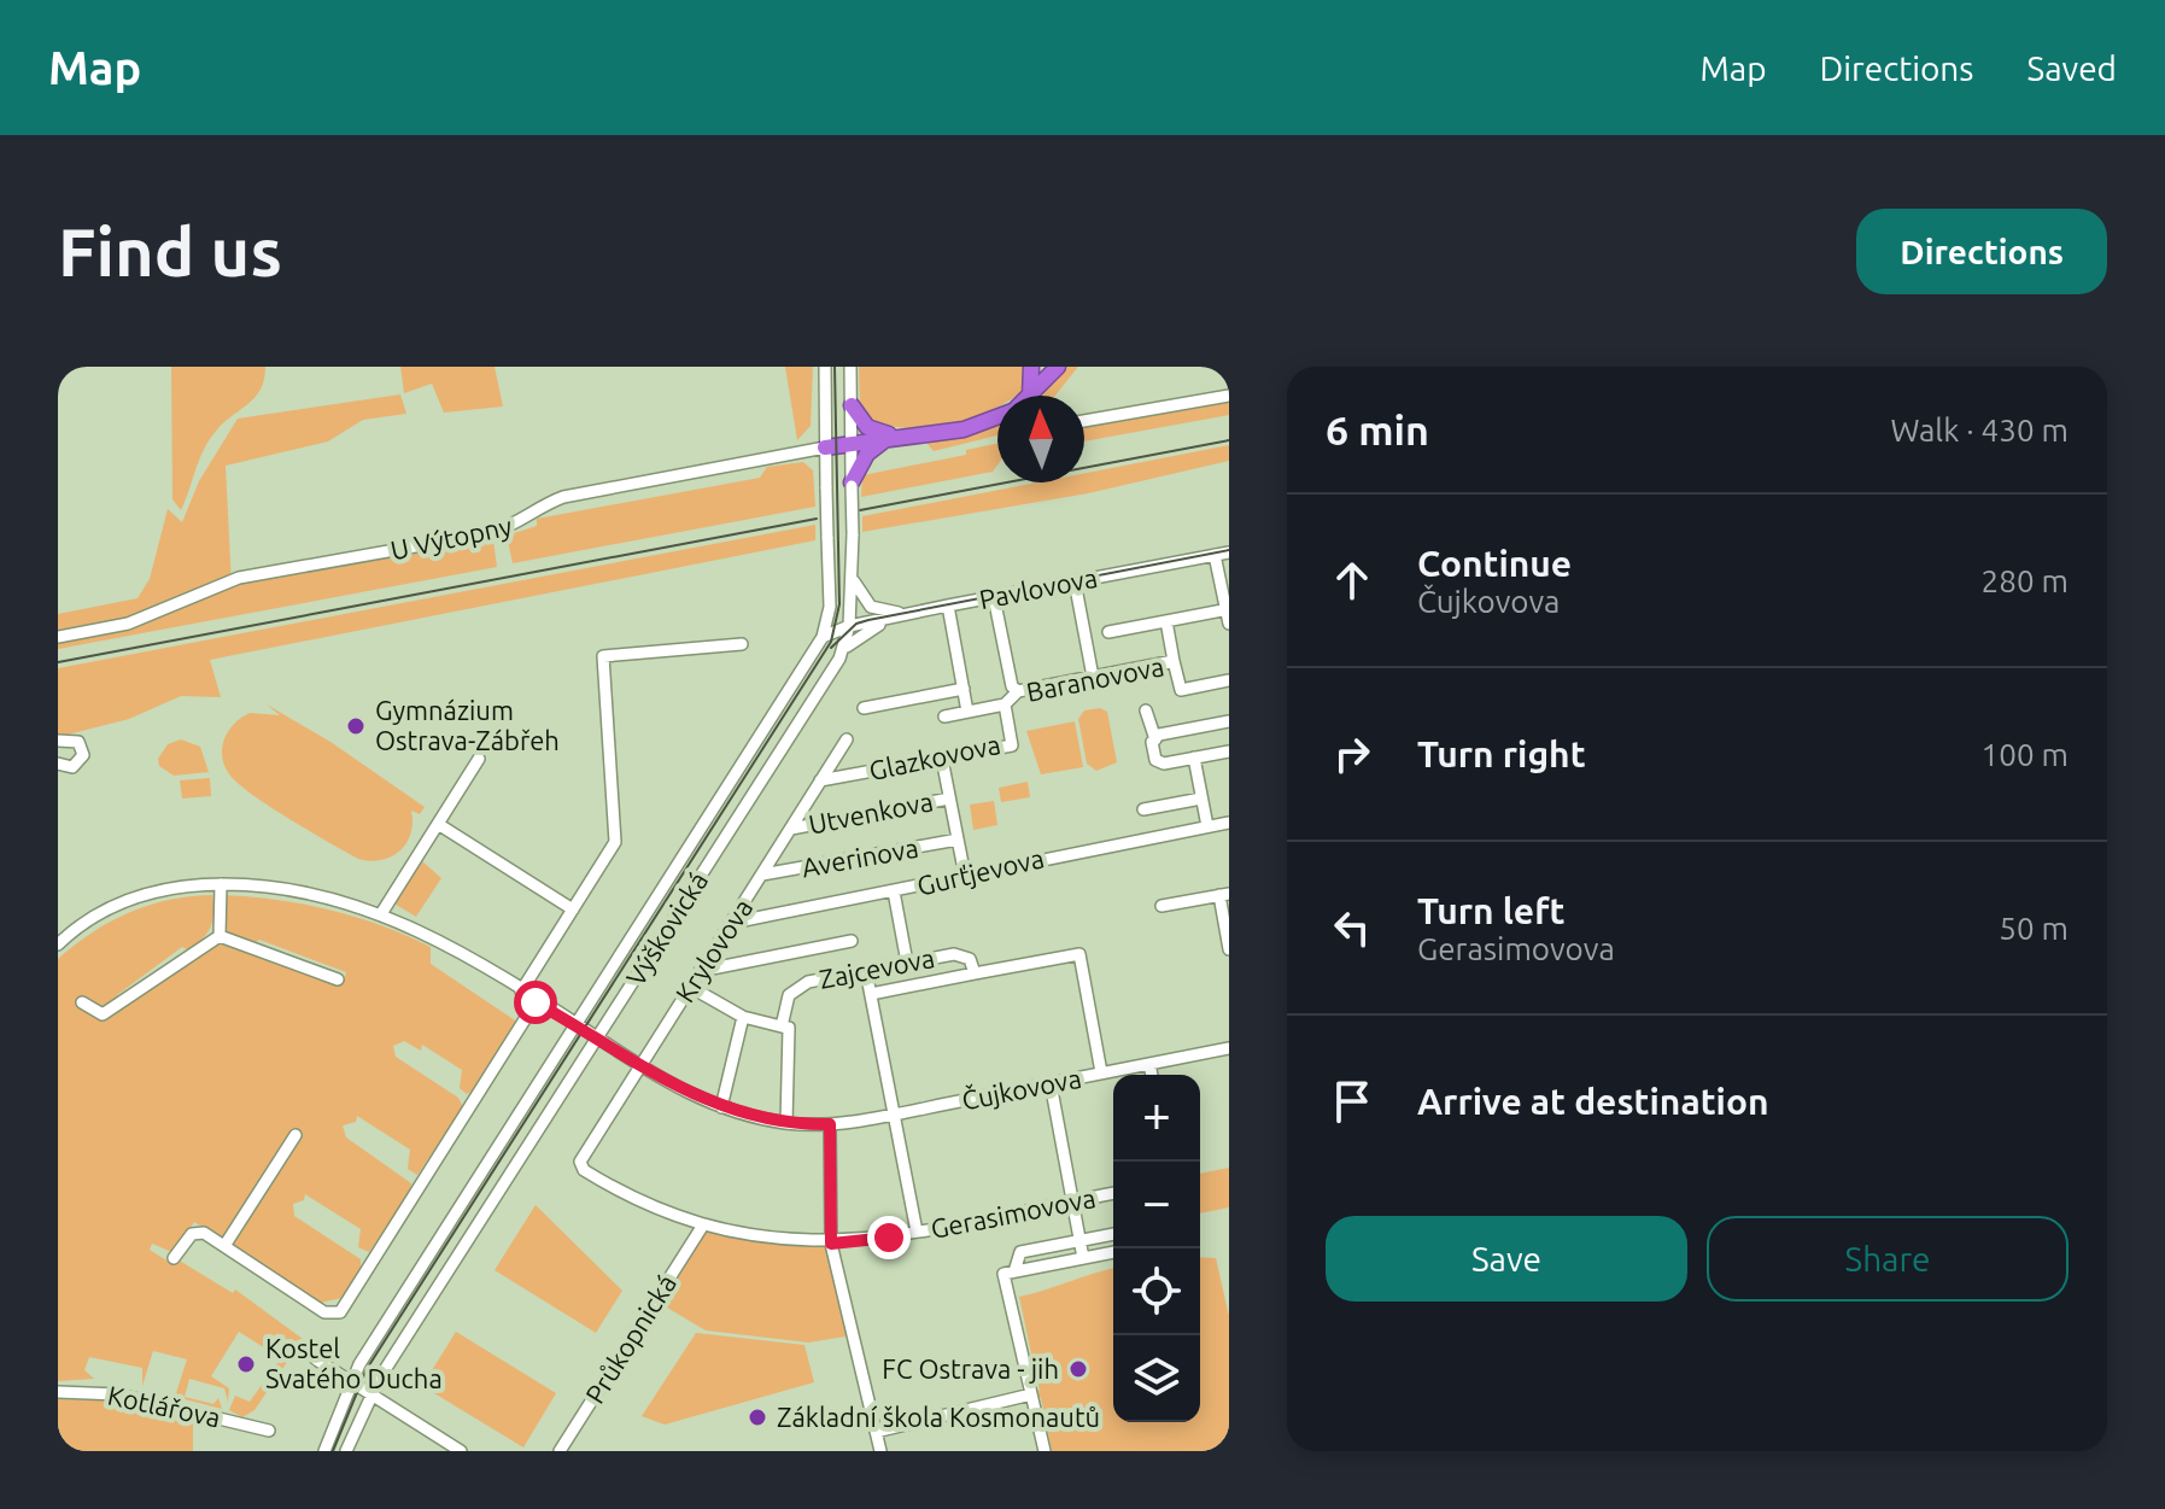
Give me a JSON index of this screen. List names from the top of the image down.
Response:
{
  "streets": {
    "street": [
      "U Výtopny",
      "Pavlovova",
      "Baranovova",
      "Glazkovova",
      "Utvenkova",
      "Averinova",
      "Gurťjevova",
      "Výškovická",
      "Krylovova",
      "Zajcevova",
      "Čujkovova",
      "Gerasimovova",
      "Průkopnická",
      "Kotlářova"
    ]
  },
  "crossings": [
    ["U Výtopny", "Výškovická"],
    ["Pavlovova", "Výškovická"],
    ["Baranovova", "Glazkovova"],
    ["Glazkovova", "Krylovova"],
    ["Utvenkova", "Krylovova"],
    ["Averinova", "Krylovova"],
    ["Gurťjevova", "Krylovova"],
    ["Výškovická", "Čujkovova"],
    ["Krylovova", "Čujkovova"],
    ["Krylovova", "Gerasimovova"],
    ["Zajcevova", "Čujkovova"],
    ["Gerasimovova", "Průkopnická"]
  ],
  "places": [
    "Gymnázium Ostrava-Zábřeh",
    "Kostel Svatého Ducha",
    "FC Ostrava - jih",
    "Základní škola Kosmonautů"
  ],
  "north": "top",
  "page": {
    "header": "Map",
    "nav": ["Map", "Directions", "Saved"],
    "buttons": [
      "Directions",
      ["Save", "Share"]
    ],
    "title": "Find us",
    "heading": ["6 min", "Walk · 430 m"],
    "list": [
      ["Continue", "Čujkovova", "280 m"],
      ["Turn right", "100 m"],
      ["Turn left", "Gerasimovova", "50 m"],
      "Arrive at destination"
    ],
    "map_buttons": ["+", "−"]
  }
}
